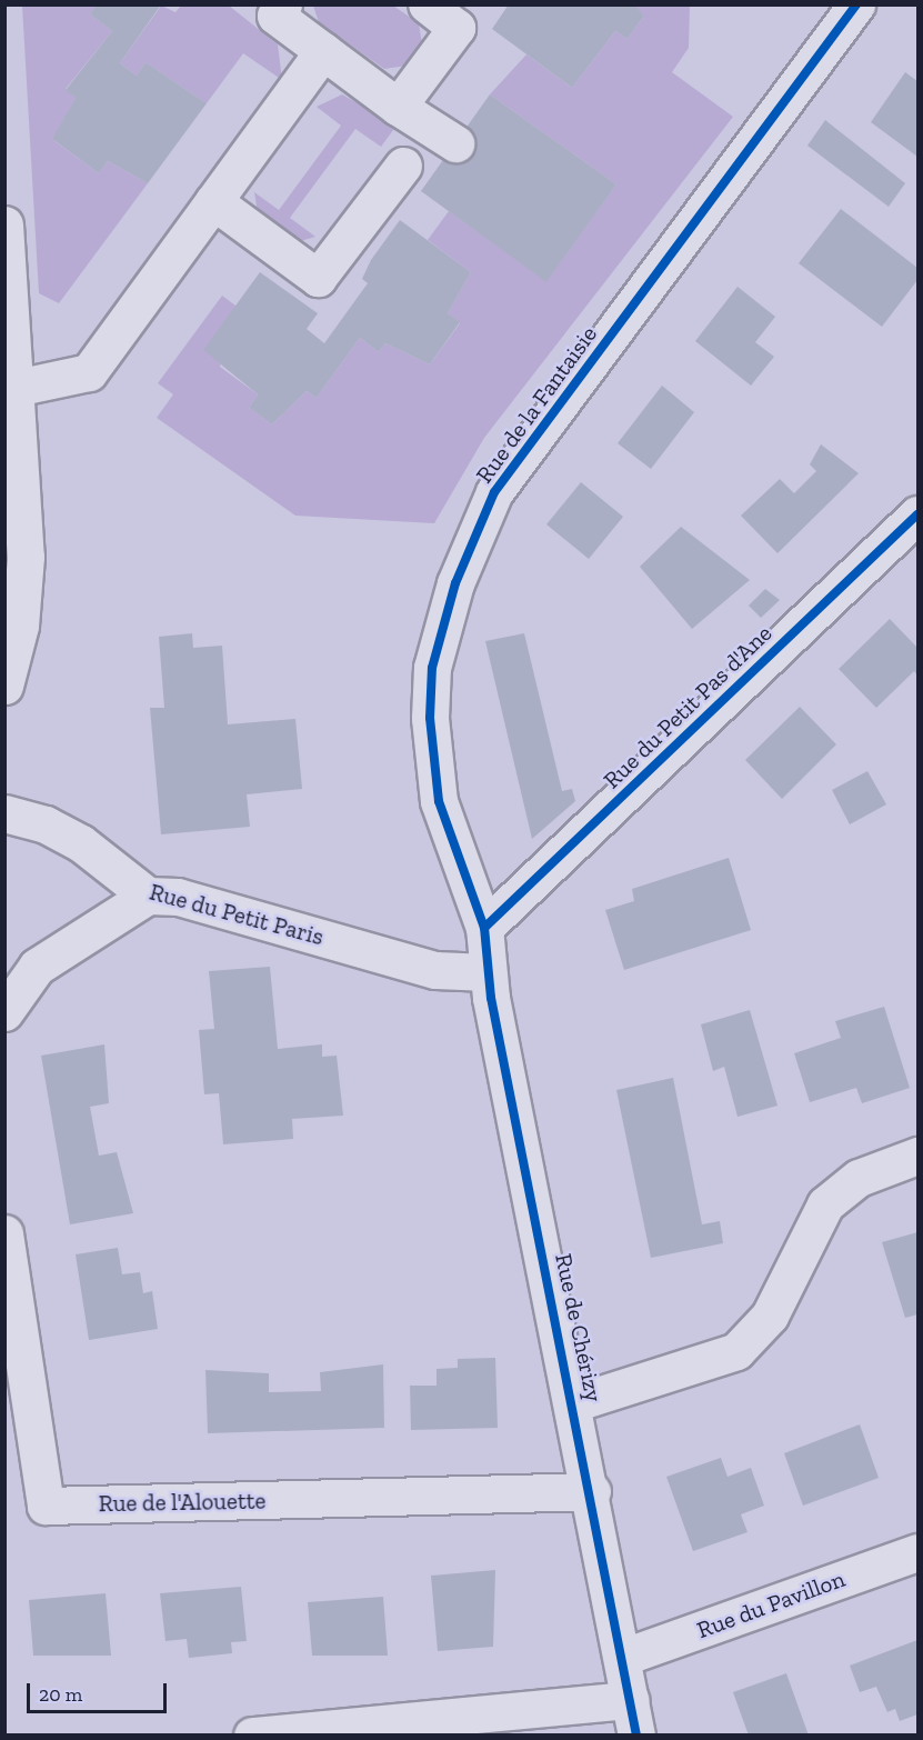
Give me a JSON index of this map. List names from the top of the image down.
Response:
{
  "streets": {
    "street": [
      "Rue de la Fantaisie",
      "Rue du Petit Pas d'Ane",
      "Rue du Petit Paris",
      "Rue de Chérizy",
      "Rue de l'Alouette",
      "Rue du Pavillon"
    ]
  },
  "crossings": [
    ["Rue de la Fantaisie", "Rue du Petit Pas d'Ane"],
    ["Rue de la Fantaisie", "Rue de Chérizy"],
    ["Rue du Petit Pas d'Ane", "Rue de Chérizy"],
    ["Rue du Petit Paris", "Rue de Chérizy"],
    ["Rue de Chérizy", "Rue de l'Alouette"],
    ["Rue de Chérizy", "Rue du Pavillon"]
  ],
  "scale_bar": "20 m"
}
